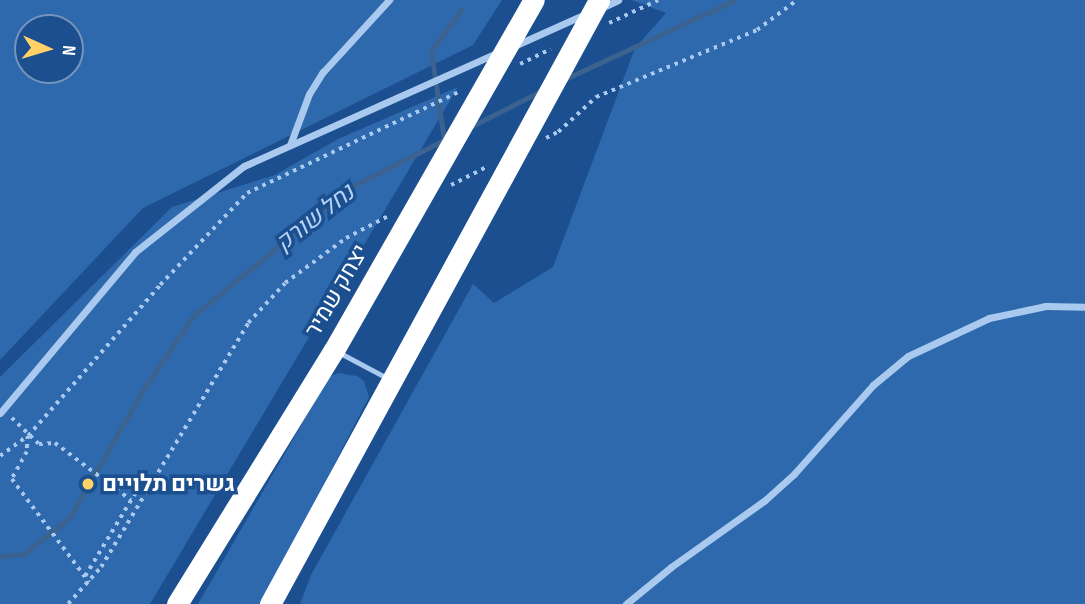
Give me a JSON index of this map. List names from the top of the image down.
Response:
{
  "streets": {
    "highway": ["יצחק שמיר"]
  },
  "water": ["נחל שורק"],
  "places": ["גשרים תלויים"],
  "north": "right"
}
